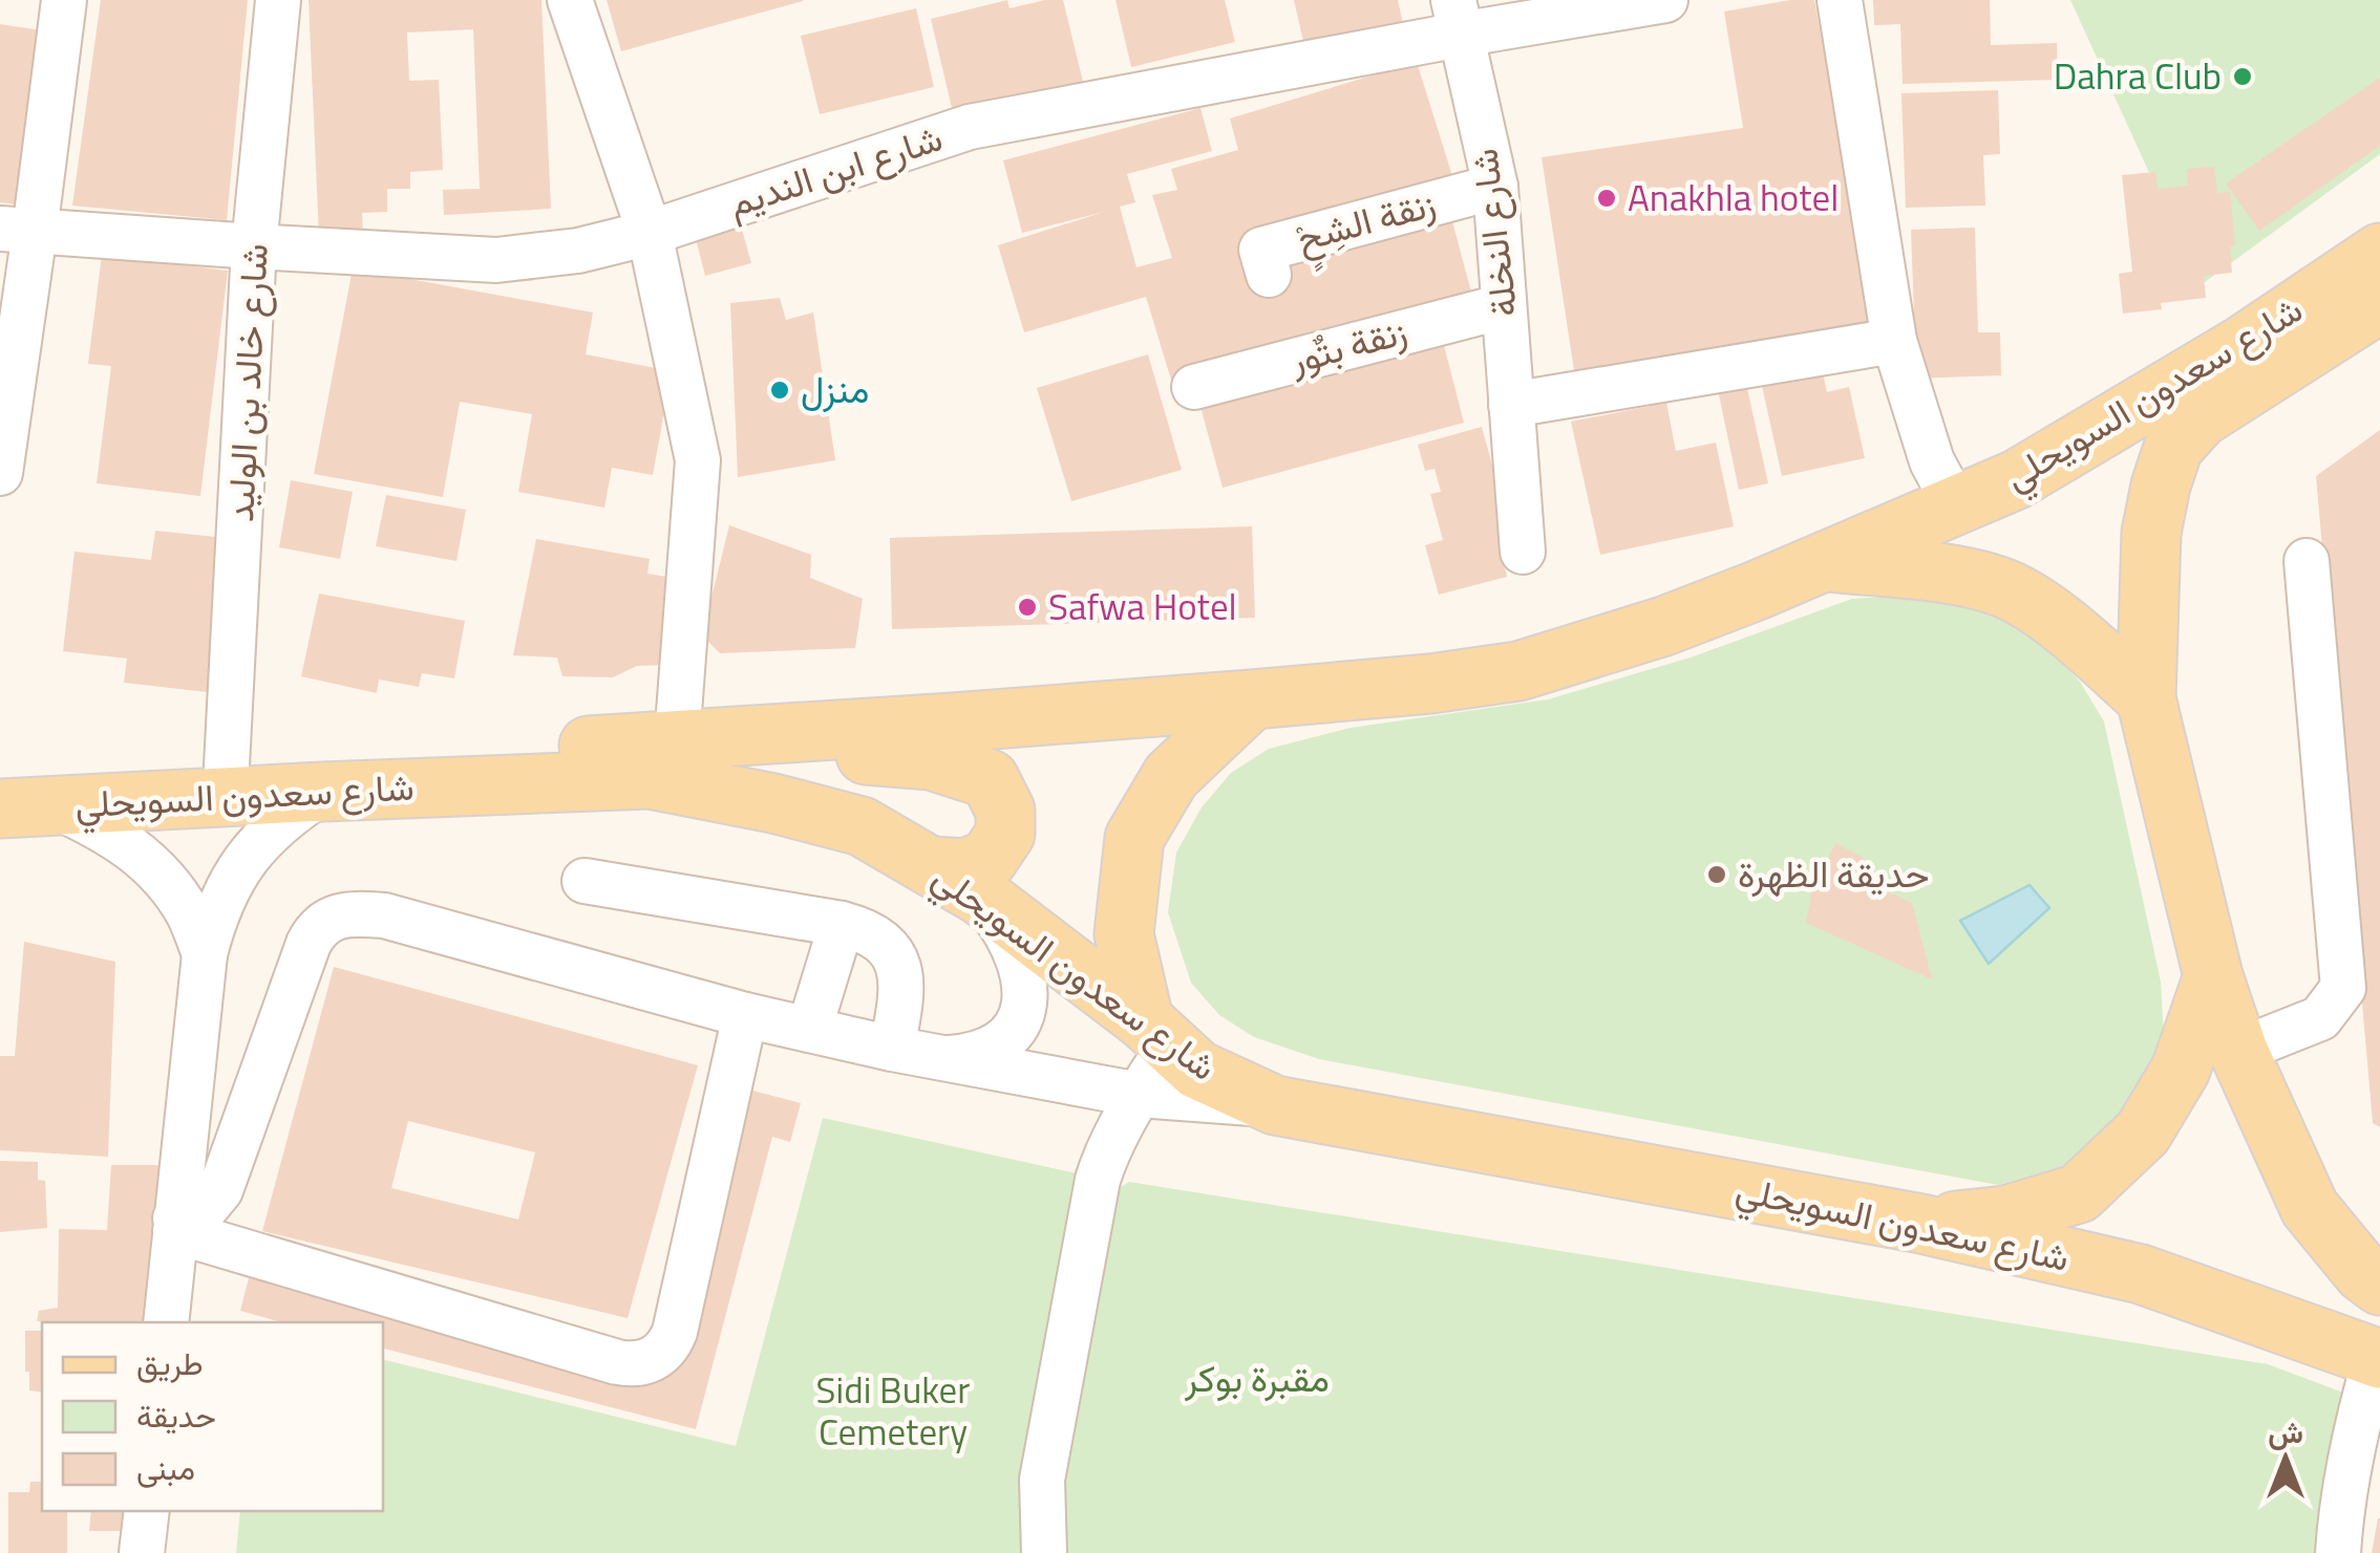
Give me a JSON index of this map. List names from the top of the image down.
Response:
{
  "streets": {
    "main road": ["شارع سعدون السويحلي"],
    "street": [
      "شارع ابن النديم",
      "ْزنقة الشِحٍ",
      "شارع النخلة",
      "زنقة بتٌور",
      "شارع خالد بن الوليد"
    ]
  },
  "crossings": [
    ["شارع ابن النديم", "شارع النخلة"],
    ["شارع ابن النديم", "شارع خالد بن الوليد"],
    ["ْزنقة الشِحٍ", "شارع النخلة"],
    ["شارع النخلة", "زنقة بتٌور"],
    ["شارع خالد بن الوليد", "شارع سعدون السويحلي"]
  ],
  "parks": ["مقبرة بوكر", "Sidi Buker Cemetery"],
  "places": [
    "Dahra Club",
    "Anakhla hotel",
    "منزل",
    "Safwa Hotel",
    "حديقة الظهرة"
  ],
  "legend": ["طريق", "حديقة", "مبنى"],
  "north": "top"
}
